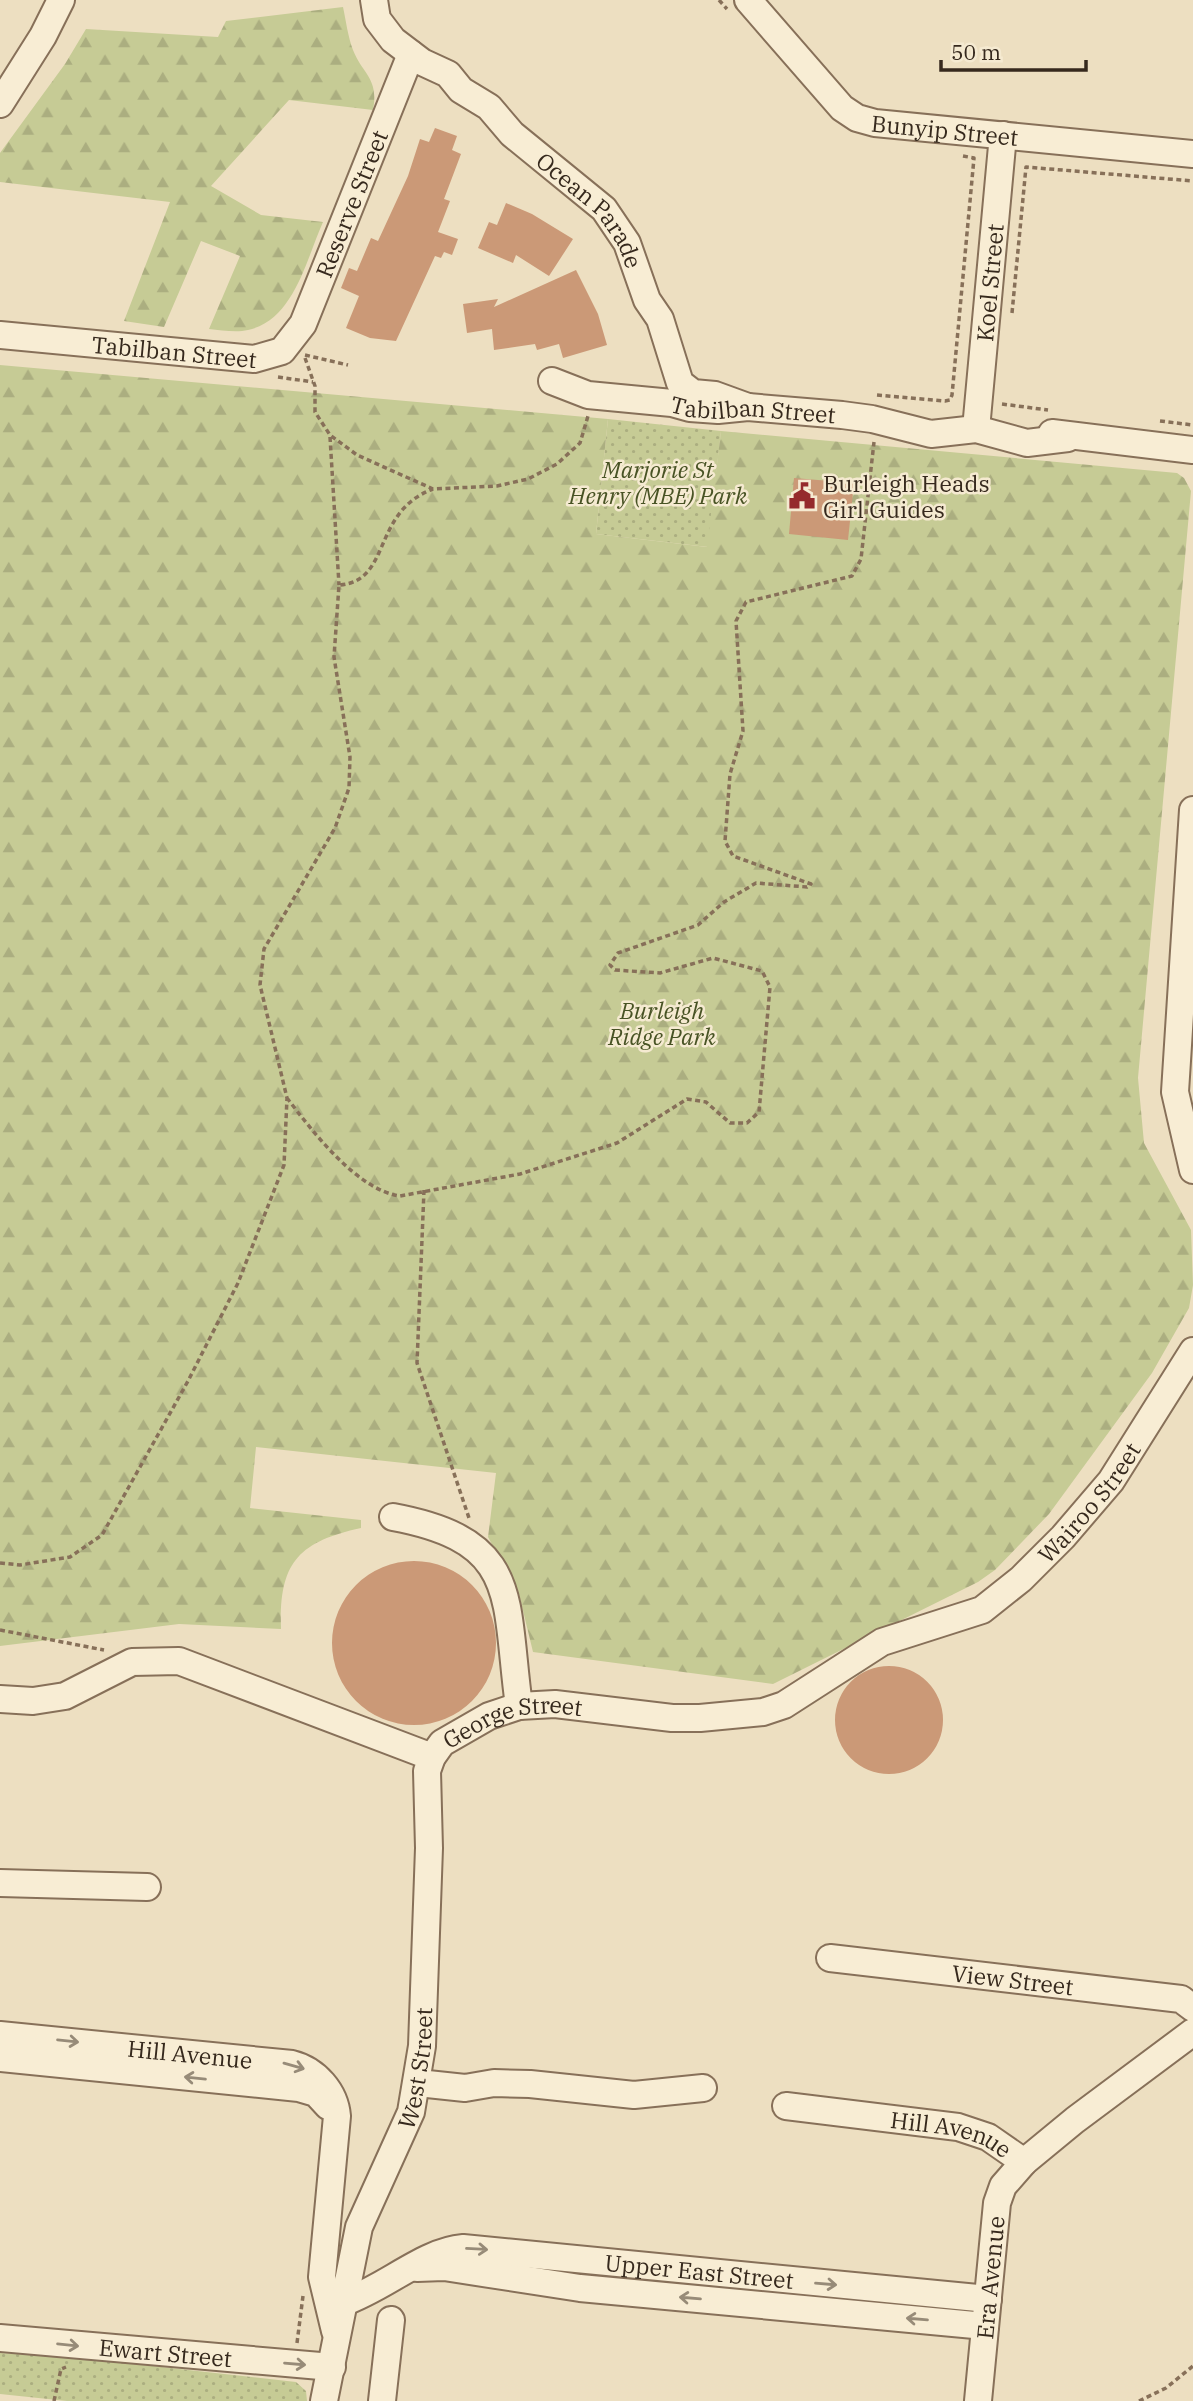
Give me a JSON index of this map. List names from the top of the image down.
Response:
{
  "streets": {
    "street": [
      "Bunyip Street",
      "Reserve Street",
      "Ocean Parade",
      "Koel Street",
      "Tabilban Street",
      "Wairoo Street",
      "George Street",
      "View Street",
      "Hill Avenue",
      "West Street",
      "Upper East Street",
      "Era Avenue",
      "Ewart Street"
    ]
  },
  "crossings": [
    ["Bunyip Street", "Koel Street"],
    ["Reserve Street", "Ocean Parade"],
    ["Reserve Street", "Tabilban Street"],
    ["Ocean Parade", "Tabilban Street"],
    ["Koel Street", "Tabilban Street"],
    ["Wairoo Street", "George Street"],
    ["George Street", "West Street"],
    ["Hill Avenue", "West Street"],
    ["Hill Avenue", "Era Avenue"],
    ["West Street", "Upper East Street"],
    ["West Street", "Ewart Street"],
    ["Upper East Street", "Era Avenue"]
  ],
  "one_way": ["Ewart Street"],
  "parks": ["Marjorie St Henry (MBE) Park", "Burleigh Ridge Park"],
  "places": {
    "public building": ["Burleigh Heads Girl Guides"]
  },
  "scale_bar": "50 m"
}
